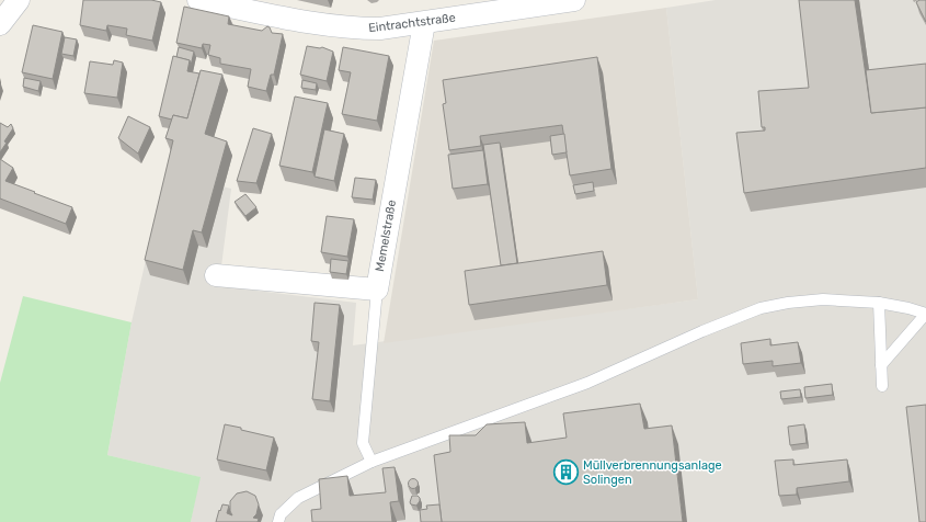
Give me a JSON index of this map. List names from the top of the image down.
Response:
{
  "streets": {
    "street": ["Eintrachtstraße", "Memelstraße"]
  },
  "crossings": [
    ["Eintrachtstraße", "Memelstraße"]
  ],
  "places": {
    "building": ["Müllverbrennungsanlage Solingen"]
  }
}
